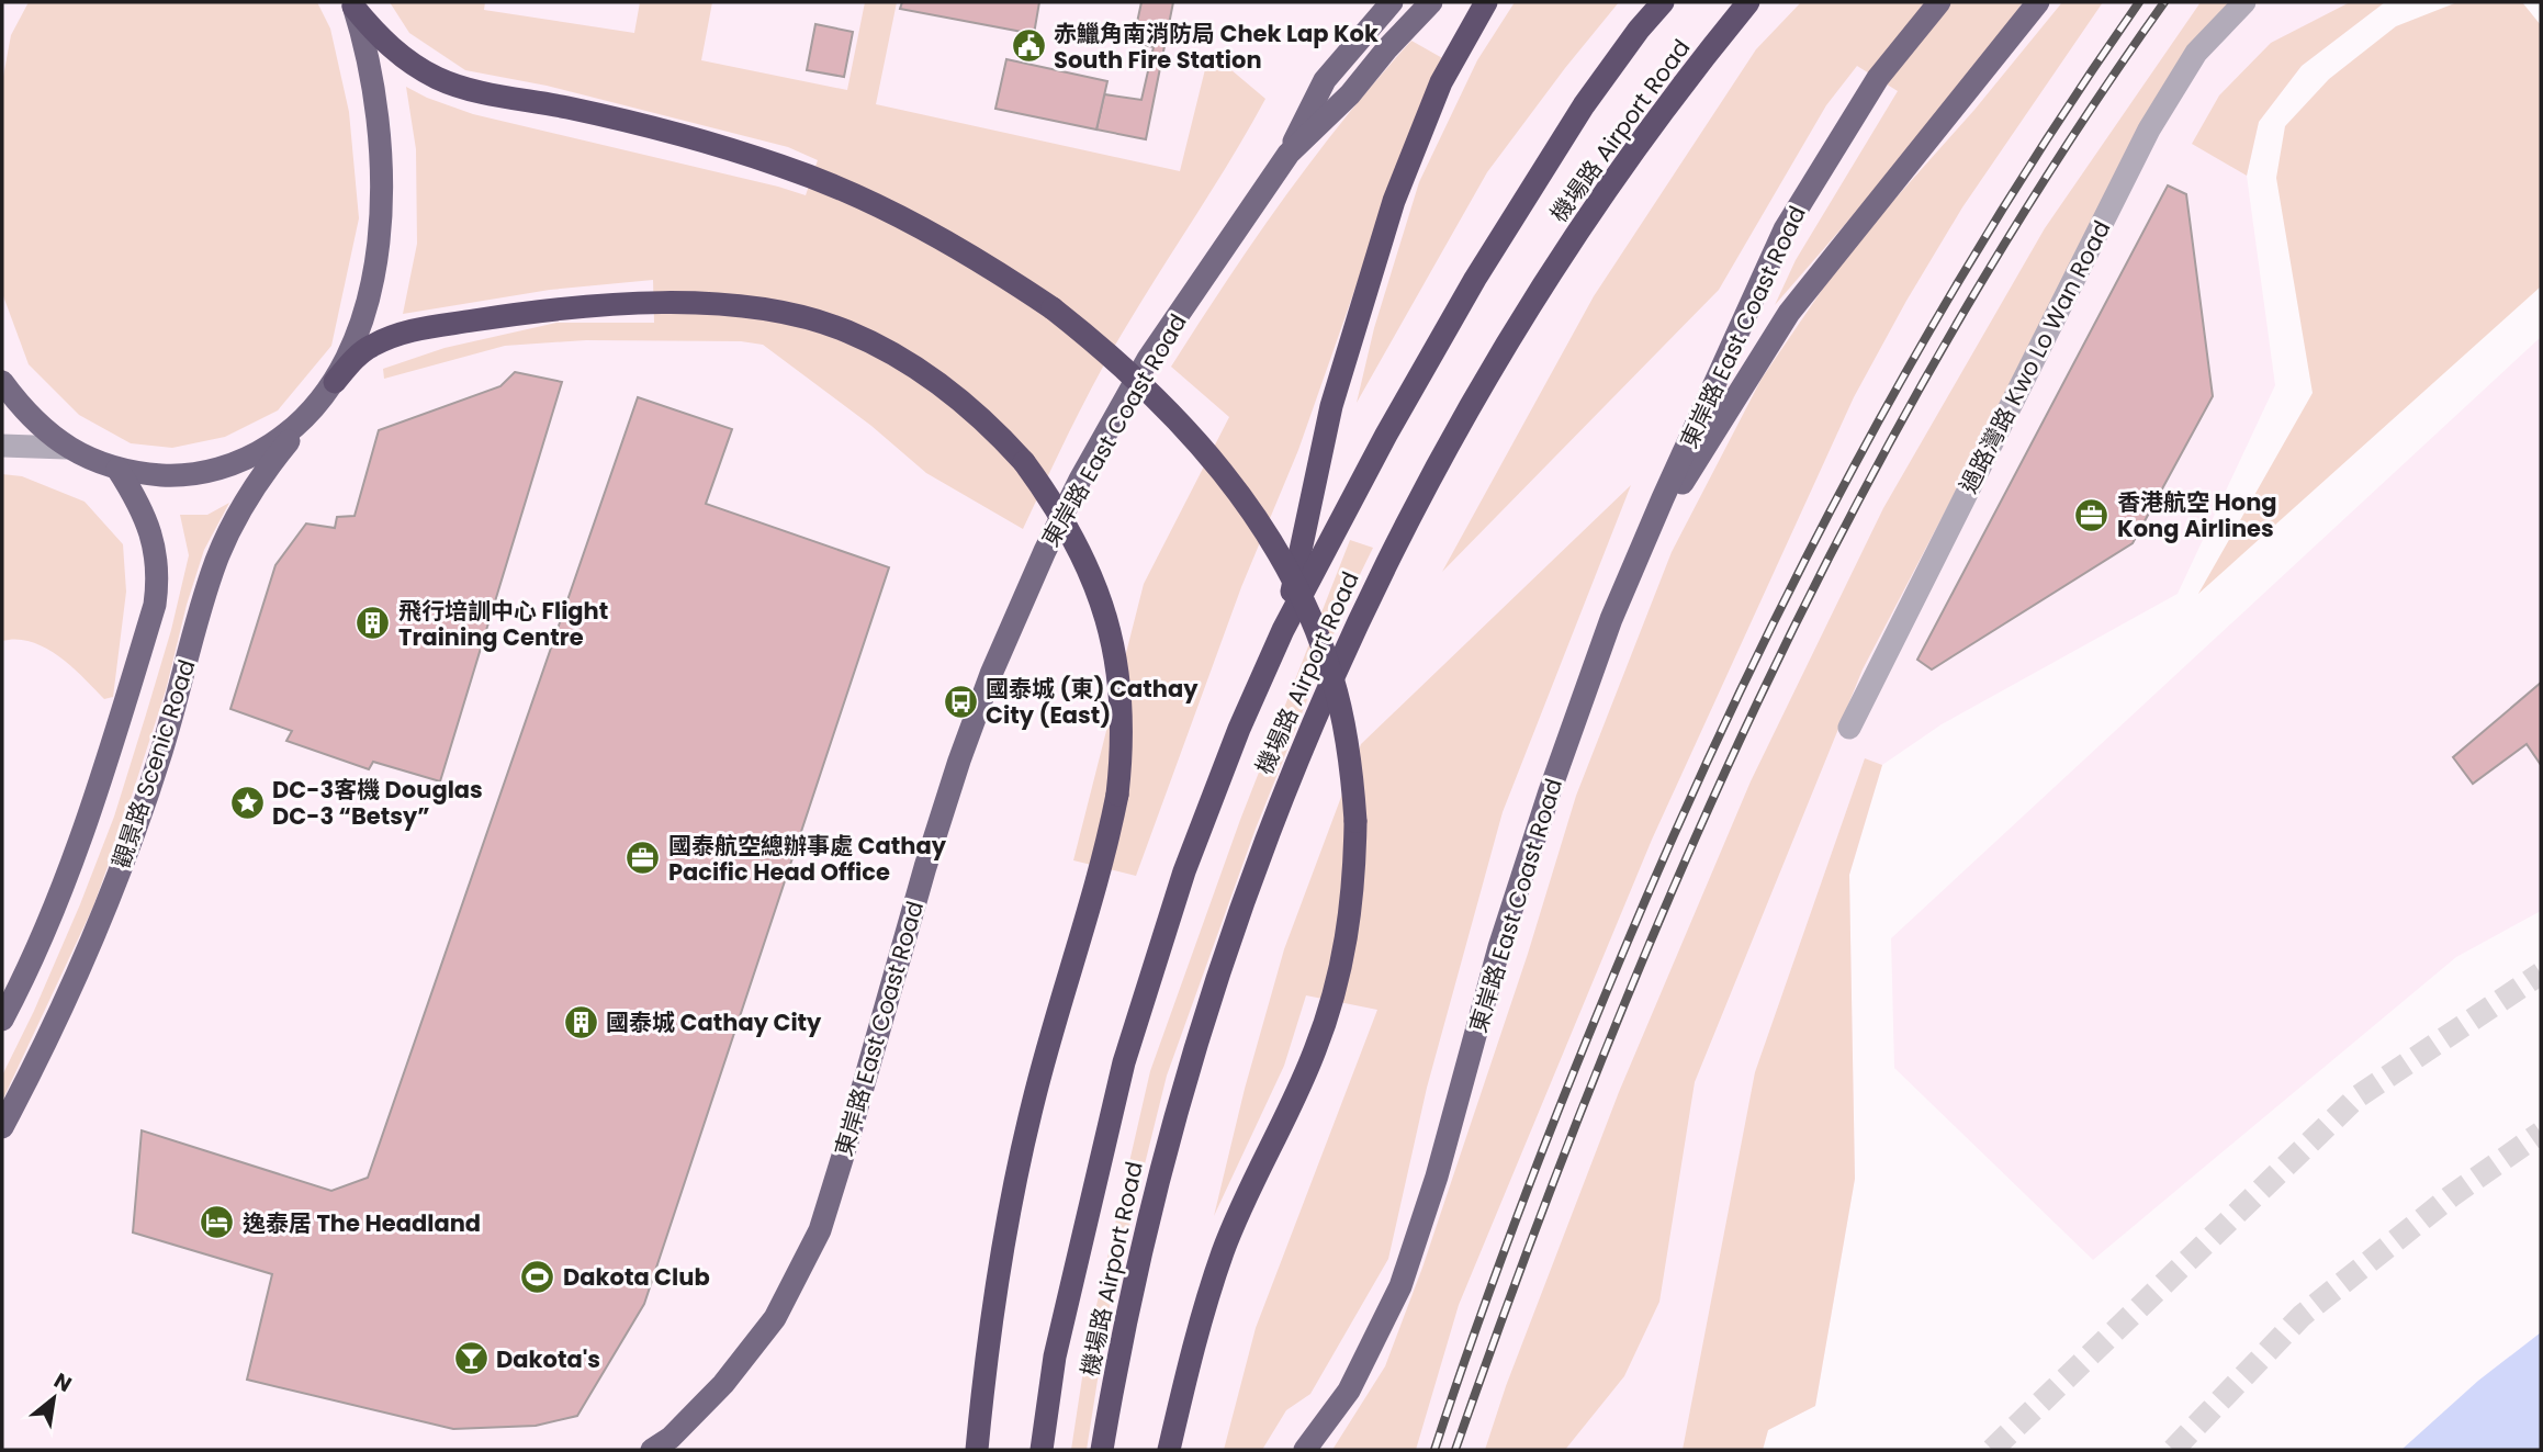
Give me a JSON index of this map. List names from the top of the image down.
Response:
{
  "streets": {
    "highway": ["機場路 Airport Road"],
    "main road": ["東岸路 East Coast Road", "觀景路 Scenic Road"],
    "street": ["過路灣路 Kwo Lo Wan Road"]
  },
  "places": {
    "public building": ["赤鱲角南消防局 Chek Lap Kok South Fire Station"],
    "office": ["香港航空 Hong Kong Airlines", "國泰航空總辦事處 Cathay Pacific Head Office"],
    "building": ["飛行培訓中心 Flight Training Centre", "國泰城 Cathay City"],
    "bus stop": ["國泰城 (東) Cathay City (East)"],
    "place": ["DC-3客機 Douglas DC-3 “Betsy”"],
    "hotel": ["逸泰居 The Headland"],
    "sports": ["Dakota Club"],
    "bar": ["Dakota's"]
  },
  "north": "top right"
}
